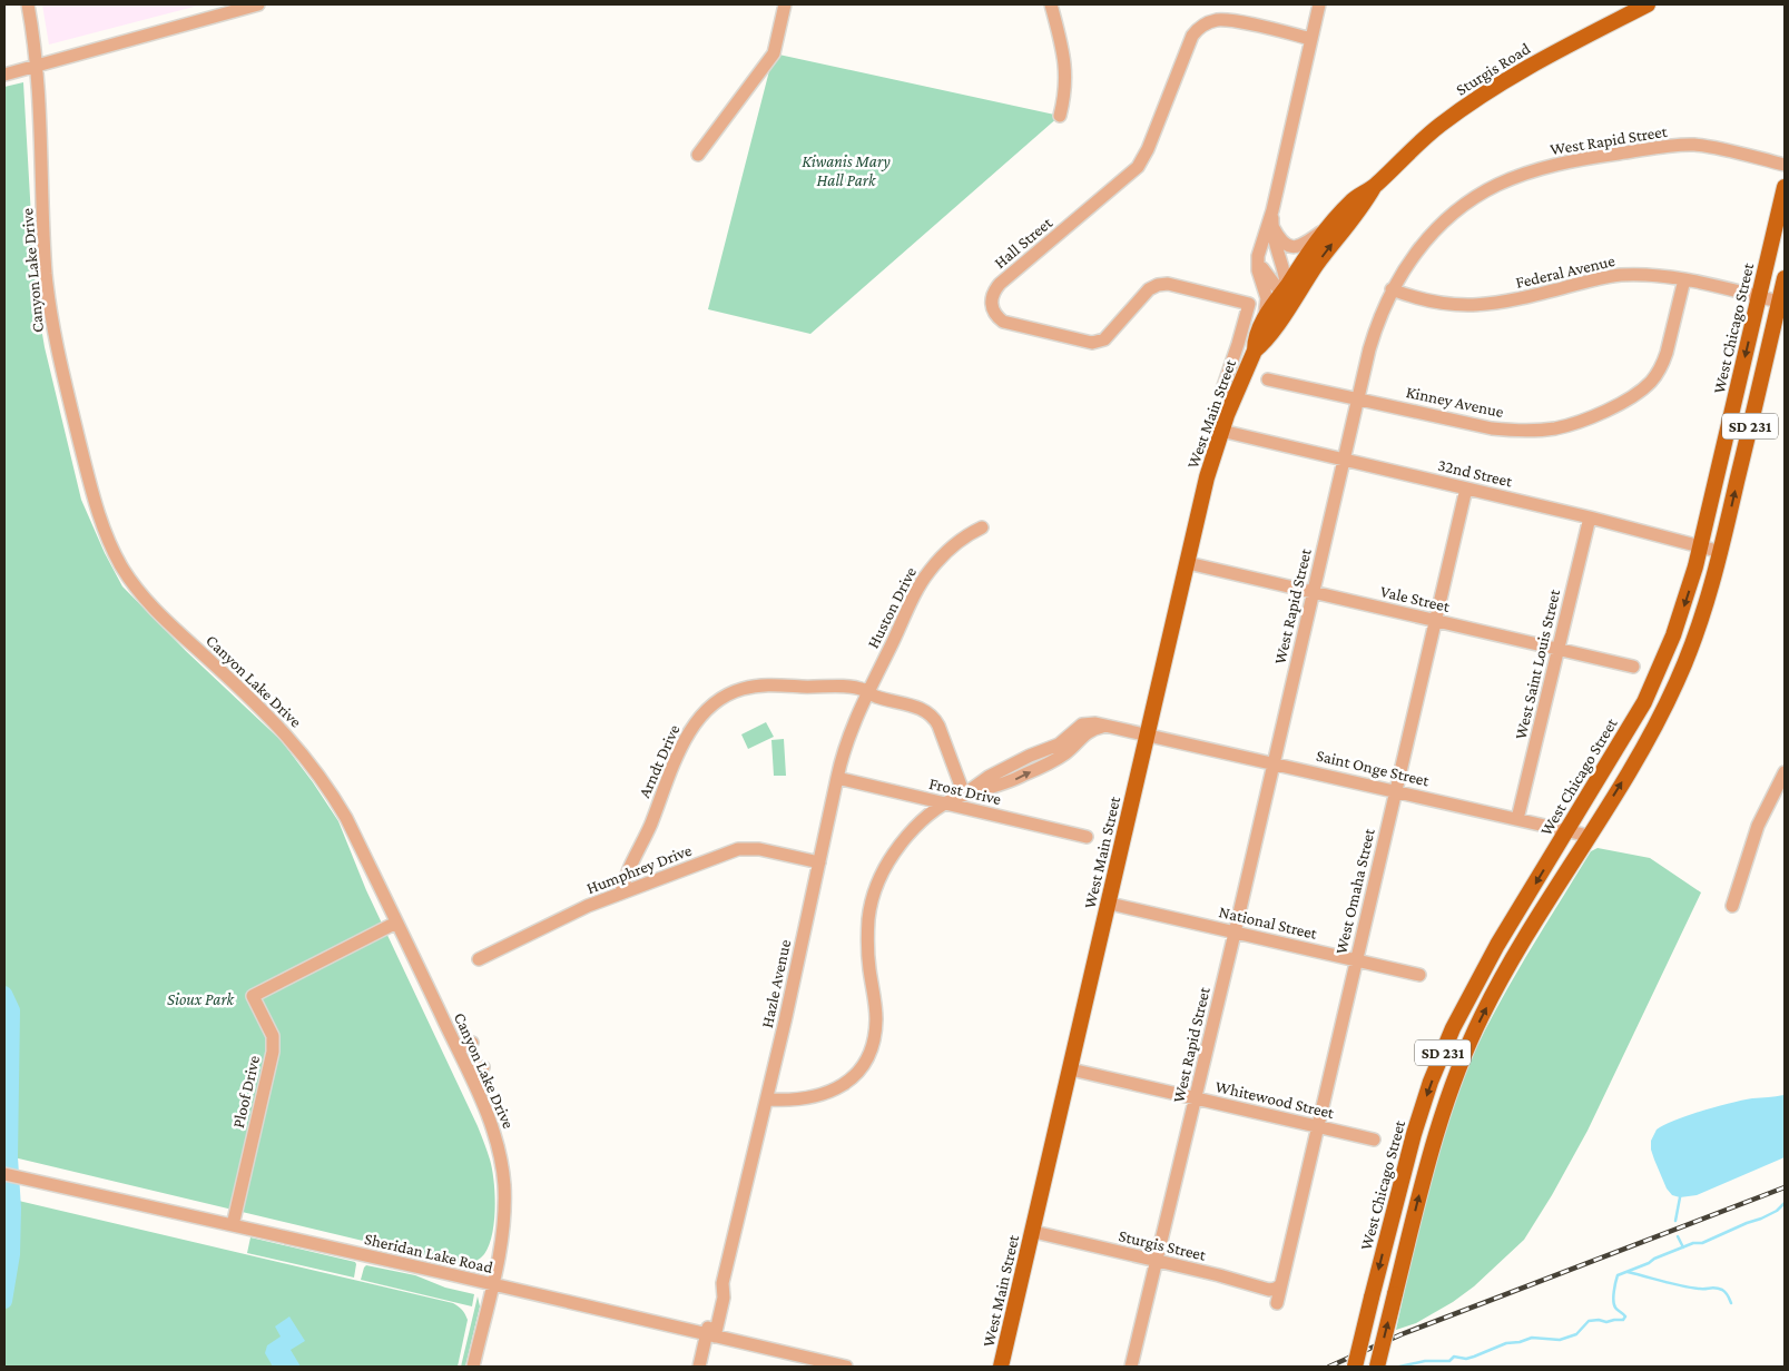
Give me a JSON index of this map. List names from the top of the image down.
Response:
{
  "streets": {
    "main road": [
      "Sturgis Road",
      "West Chicago Street",
      "West Main Street",
      "SD 231"
    ],
    "street": [
      "West Rapid Street",
      "Hall Street",
      "Canyon Lake Drive",
      "Federal Avenue",
      "Kinney Avenue",
      "32nd Street",
      "Vale Street",
      "Huston Drive",
      "West Saint Louis Street",
      "Arndt Drive",
      "Saint Onge Street",
      "Frost Drive",
      "Humphrey Drive",
      "West Omaha Street",
      "National Street",
      "Hazle Avenue",
      "Ploof Drive",
      "Whitewood Street",
      "Sturgis Street",
      "Sheridan Lake Road"
    ]
  },
  "crossings": [
    ["Sturgis Road", "West Main Street"],
    ["West Rapid Street", "Federal Avenue"],
    ["West Rapid Street", "Kinney Avenue"],
    ["West Rapid Street", "32nd Street"],
    ["West Rapid Street", "Vale Street"],
    ["West Rapid Street", "Saint Onge Street"],
    ["West Rapid Street", "National Street"],
    ["West Rapid Street", "Whitewood Street"],
    ["West Rapid Street", "Sturgis Street"],
    ["Hall Street", "West Main Street"],
    ["Canyon Lake Drive", "Ploof Drive"],
    ["Canyon Lake Drive", "Sheridan Lake Road"],
    ["Federal Avenue", "West Chicago Street"],
    ["Federal Avenue", "Kinney Avenue"],
    ["Federal Avenue", "SD 231"],
    ["West Chicago Street", "32nd Street"],
    ["West Chicago Street", "Saint Onge Street"],
    ["West Main Street", "32nd Street"],
    ["West Main Street", "Vale Street"],
    ["West Main Street", "Saint Onge Street"],
    ["West Main Street", "National Street"],
    ["West Main Street", "Whitewood Street"],
    ["West Main Street", "Sturgis Street"],
    ["SD 231", "32nd Street"],
    ["SD 231", "Saint Onge Street"],
    ["32nd Street", "West Saint Louis Street"],
    ["32nd Street", "West Omaha Street"],
    ["Vale Street", "West Saint Louis Street"],
    ["Vale Street", "West Omaha Street"],
    ["Huston Drive", "Arndt Drive"],
    ["Huston Drive", "Hazle Avenue"],
    ["West Saint Louis Street", "Saint Onge Street"],
    ["Arndt Drive", "Saint Onge Street"],
    ["Arndt Drive", "Humphrey Drive"],
    ["Arndt Drive", "Hazle Avenue"],
    ["Saint Onge Street", "West Omaha Street"],
    ["Frost Drive", "Hazle Avenue"],
    ["Humphrey Drive", "Hazle Avenue"],
    ["West Omaha Street", "National Street"],
    ["West Omaha Street", "Whitewood Street"],
    ["West Omaha Street", "Sturgis Street"],
    ["Hazle Avenue", "Sheridan Lake Road"],
    ["Ploof Drive", "Sheridan Lake Road"]
  ],
  "parks": ["Kiwanis Mary Hall Park", "Sioux Park"]
}
